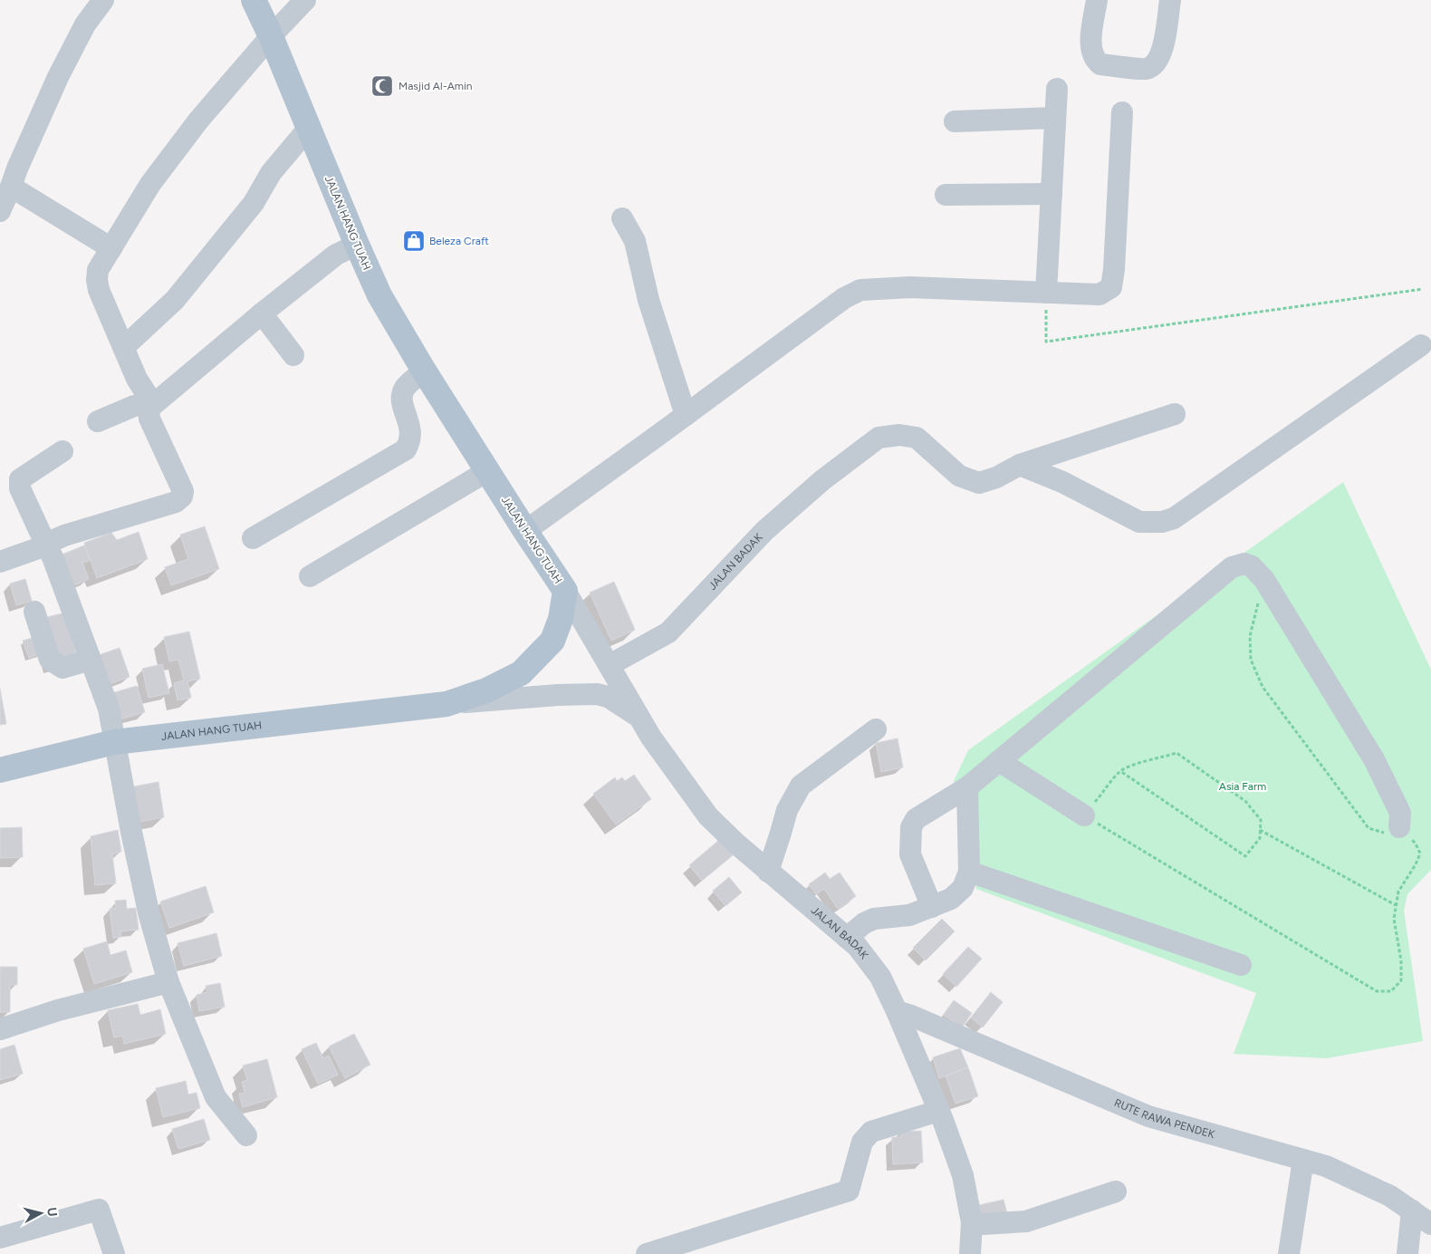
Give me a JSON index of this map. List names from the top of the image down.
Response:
{
  "streets": {
    "main road": ["JALAN HANG TUAH"],
    "street": ["JALAN BADAK", "RUTE RAWA PENDEK"]
  },
  "crossings": [
    ["JALAN HANG TUAH", "JALAN BADAK"],
    ["JALAN BADAK", "RUTE RAWA PENDEK"]
  ],
  "parks": ["Asia Farm"],
  "places": {
    "mosque": ["Masjid Al-Amin"],
    "shop": ["Beleza Craft"]
  },
  "north": "right"
}
